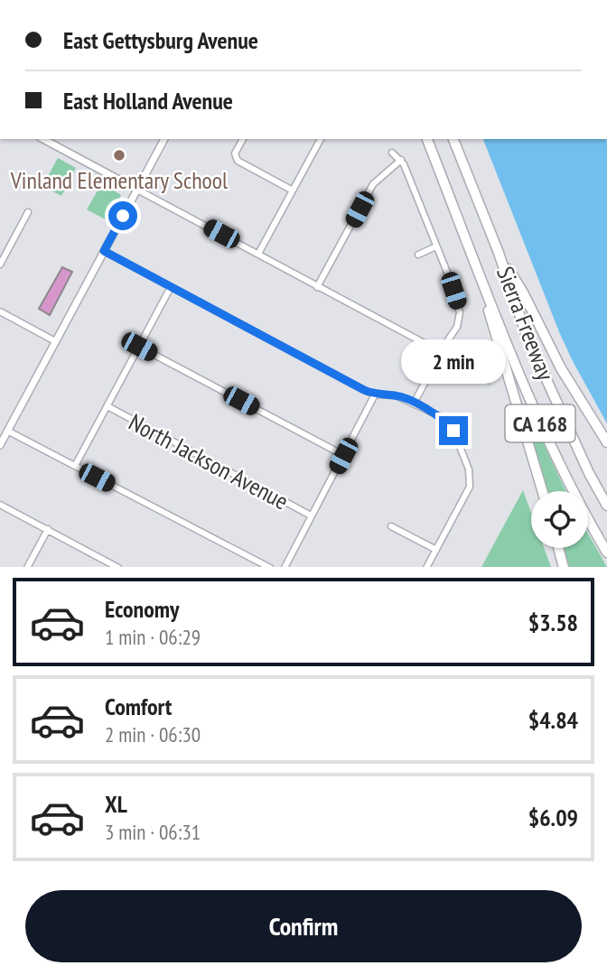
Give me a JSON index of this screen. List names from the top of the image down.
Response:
{
  "streets": {
    "highway": ["Sierra Freeway", "CA 168"],
    "street": ["North Jackson Avenue"]
  },
  "places": ["Vinland Elementary School"],
  "page": {
    "banner": ["East Gettysburg Avenue", "East Holland Avenue"],
    "bubble": "2 min",
    "list": [
      {
        "name": "Economy",
        "note": "1 min · 06:29",
        "value": "$3.58"
      },
      {
        "name": "Comfort",
        "note": "2 min · 06:30",
        "value": "$4.84"
      },
      {
        "name": "XL",
        "note": "3 min · 06:31",
        "value": "$6.09"
      }
    ],
    "buttons": "Confirm"
  }
}
